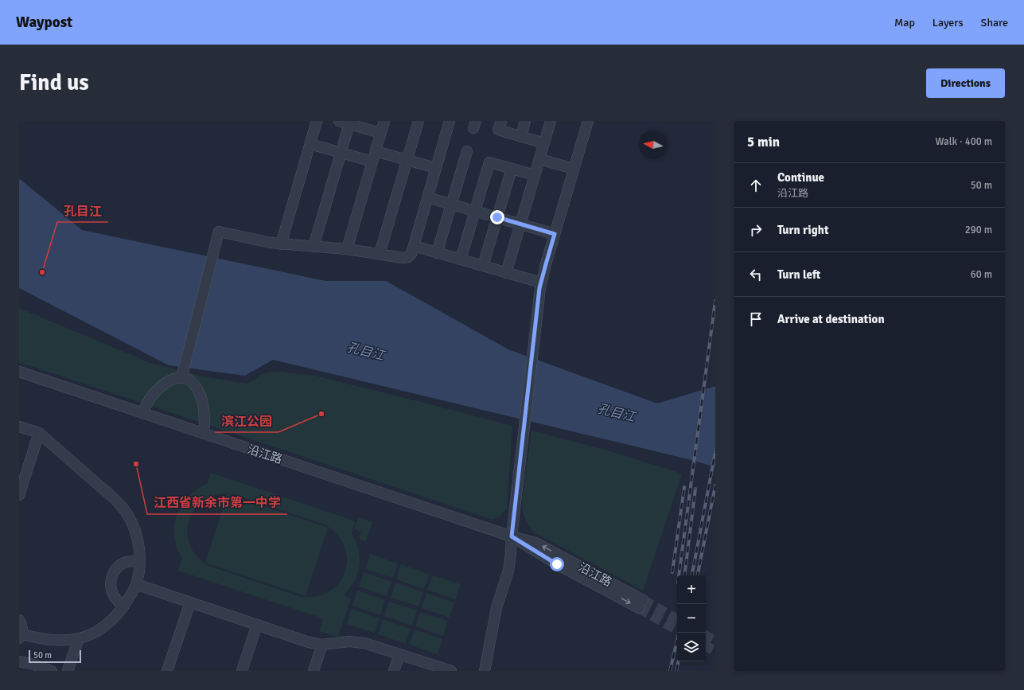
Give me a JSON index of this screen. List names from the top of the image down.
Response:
{
  "streets": {
    "street": ["沿江路"]
  },
  "water": ["孔目江"],
  "places": ["孔目江", "滨江公园", "江西省新余市第一中学"],
  "scale_bar": "50 m",
  "north": "left",
  "page": {
    "header": "Waypost",
    "nav": ["Map", "Layers", "Share"],
    "buttons": "Directions",
    "title": "Find us",
    "heading": ["5 min", "Walk · 400 m"],
    "list": [
      ["Continue", "沿江路", "50 m"],
      ["Turn right", "290 m"],
      ["Turn left", "60 m"],
      "Arrive at destination"
    ],
    "map_buttons": ["+", "−"],
    "scale": "50 m"
  }
}
